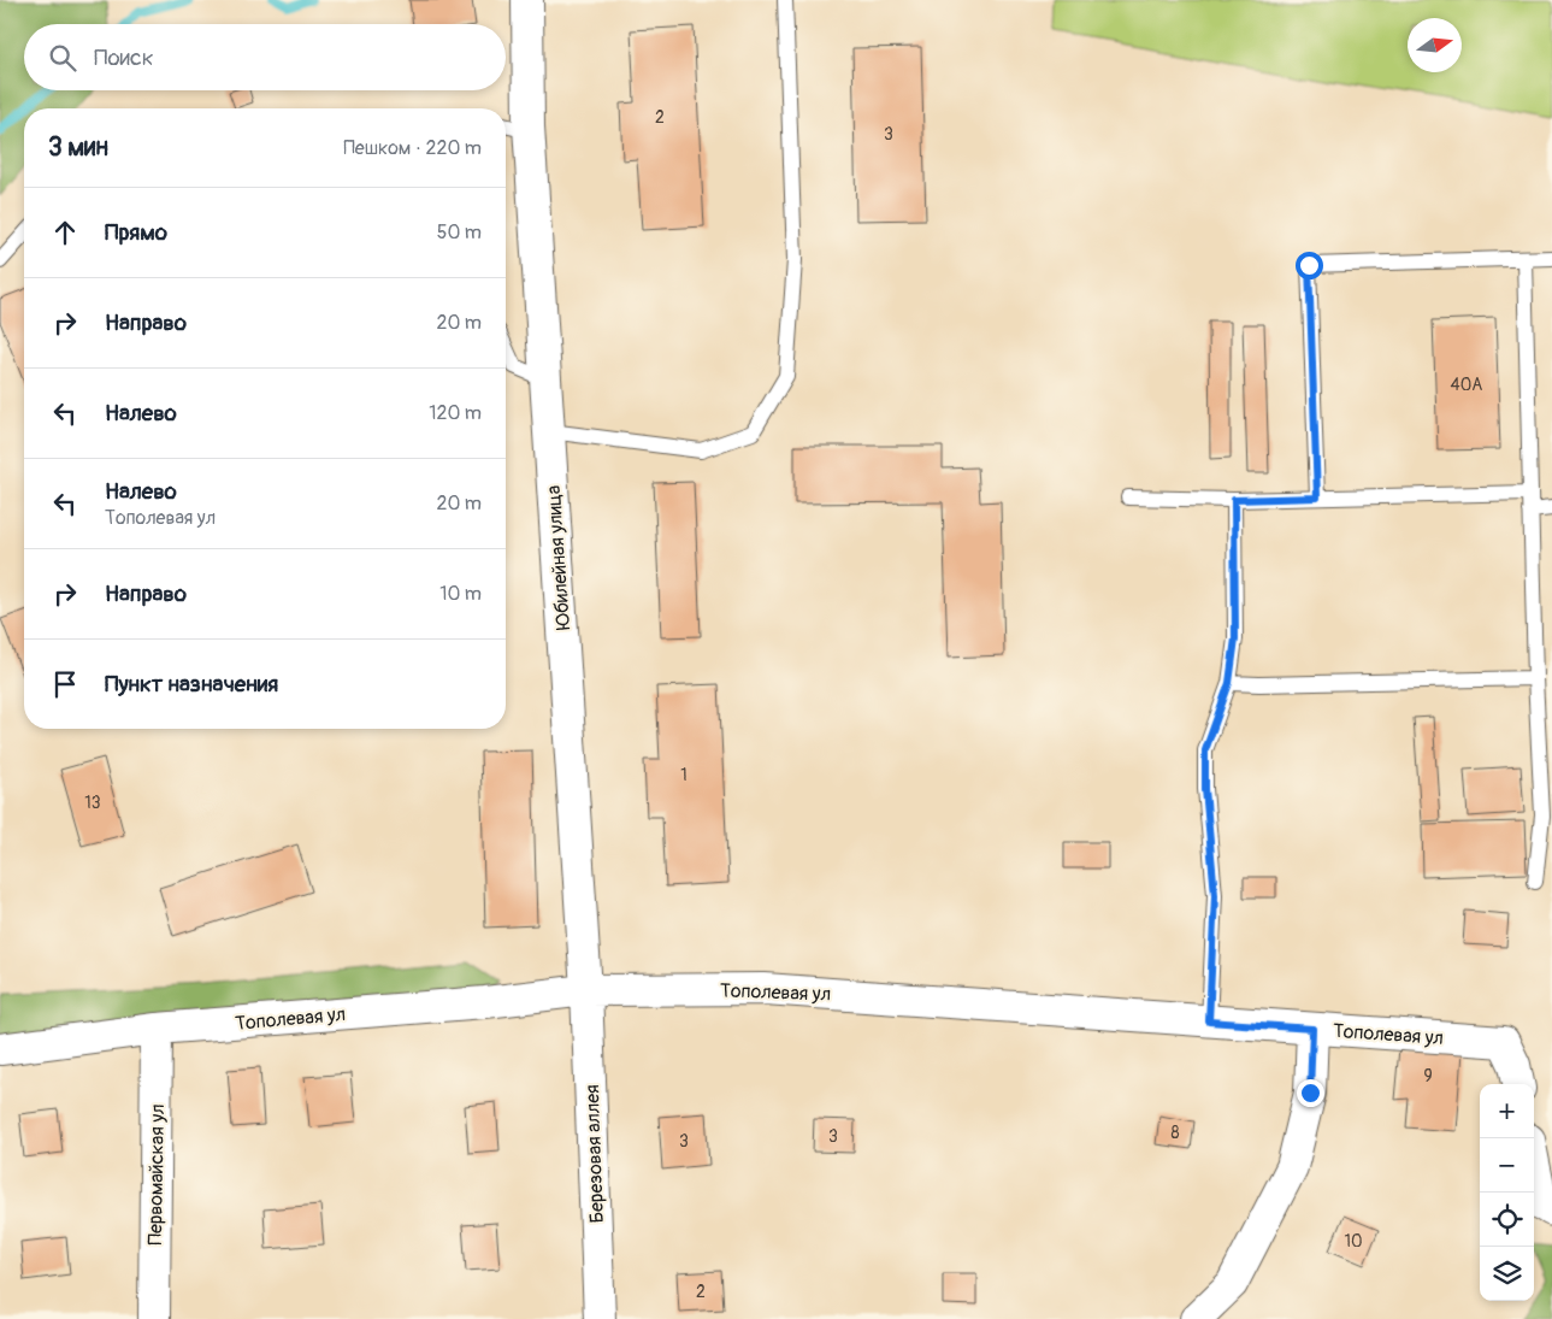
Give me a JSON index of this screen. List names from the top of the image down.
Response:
{
  "streets": {
    "street": [
      "Юбилейная улица",
      "Тополевая ул",
      "Березовая аллея",
      "Первомайская ул"
    ]
  },
  "crossings": [
    ["Юбилейная улица", "Тополевая ул"],
    ["Юбилейная улица", "Березовая аллея"],
    ["Тополевая ул", "Березовая аллея"],
    ["Тополевая ул", "Первомайская ул"]
  ],
  "house_numbers": [
    "2",
    "3",
    "40А",
    "1",
    "13",
    "9",
    "8",
    "3",
    "3",
    "10",
    "2"
  ],
  "north": "right",
  "page": {
    "search": "Поиск",
    "heading": ["3 мин", "Пешком · 220 m"],
    "list": [
      ["Прямо", "50 m"],
      ["Направо", "20 m"],
      ["Налево", "120 m"],
      ["Налево", "Тополевая ул", "20 m"],
      ["Направо", "10 m"],
      "Пункт назначения"
    ],
    "map_buttons": ["+", "−"]
  }
}
